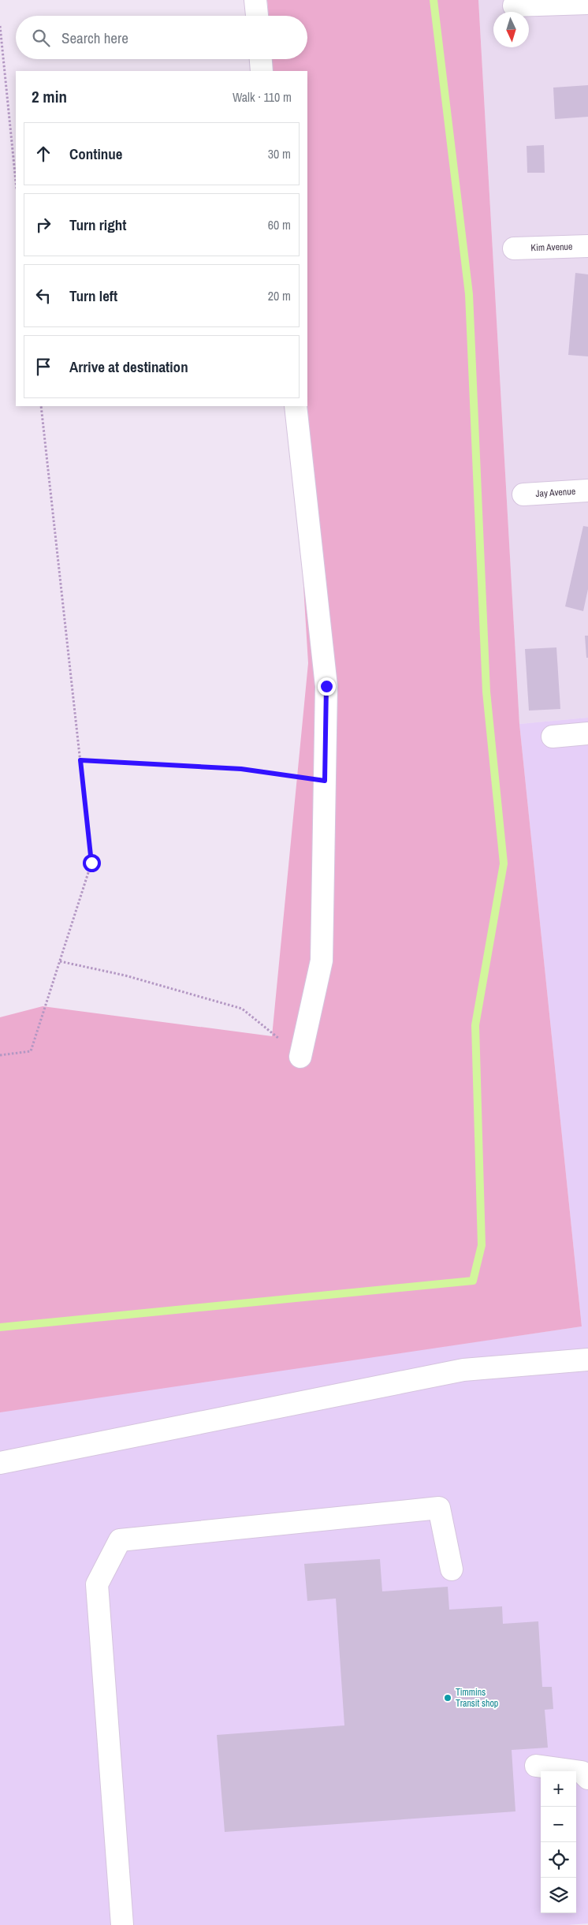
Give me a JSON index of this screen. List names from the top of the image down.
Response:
{
  "streets": {
    "street": ["Kim Avenue", "Jay Avenue"]
  },
  "places": ["Timmins Transit shop"],
  "north": "bottom",
  "page": {
    "search": "Search here",
    "heading": ["2 min", "Walk · 110 m"],
    "list": [
      ["Continue", "30 m"],
      ["Turn right", "60 m"],
      ["Turn left", "20 m"],
      "Arrive at destination"
    ],
    "map_buttons": ["+", "−"]
  }
}
